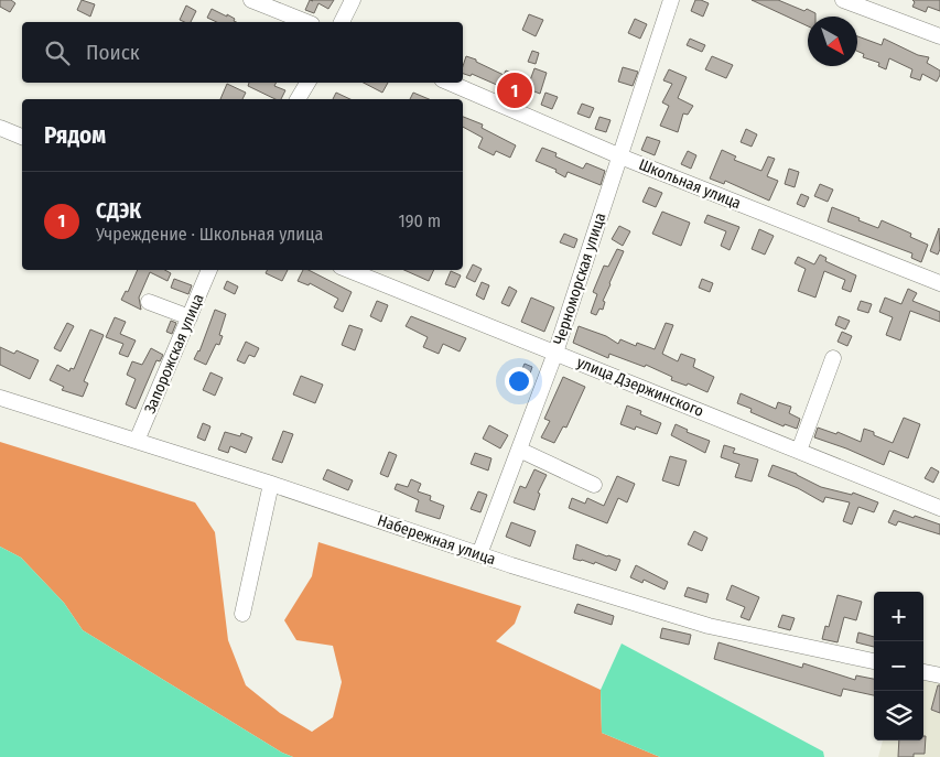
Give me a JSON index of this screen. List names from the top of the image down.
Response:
{
  "streets": {
    "street": [
      "Школьная улица",
      "Черноморская улица",
      "Запорожская улица",
      "улица Дзержинского",
      "Набережная улица"
    ]
  },
  "crossings": [
    ["Школьная улица", "Черноморская улица"],
    ["Черноморская улица", "улица Дзержинского"],
    ["Черноморская улица", "Набережная улица"],
    ["Запорожская улица", "Набережная улица"]
  ],
  "north": "bottom right",
  "page": {
    "search": "Поиск",
    "pins": "1",
    "heading": "Рядом",
    "list": [
      {
        "mark": "1",
        "name": "СДЭК",
        "note": "Учреждение · Школьная улица",
        "value": "190 m"
      }
    ],
    "map_buttons": ["+", "−"]
  }
}
